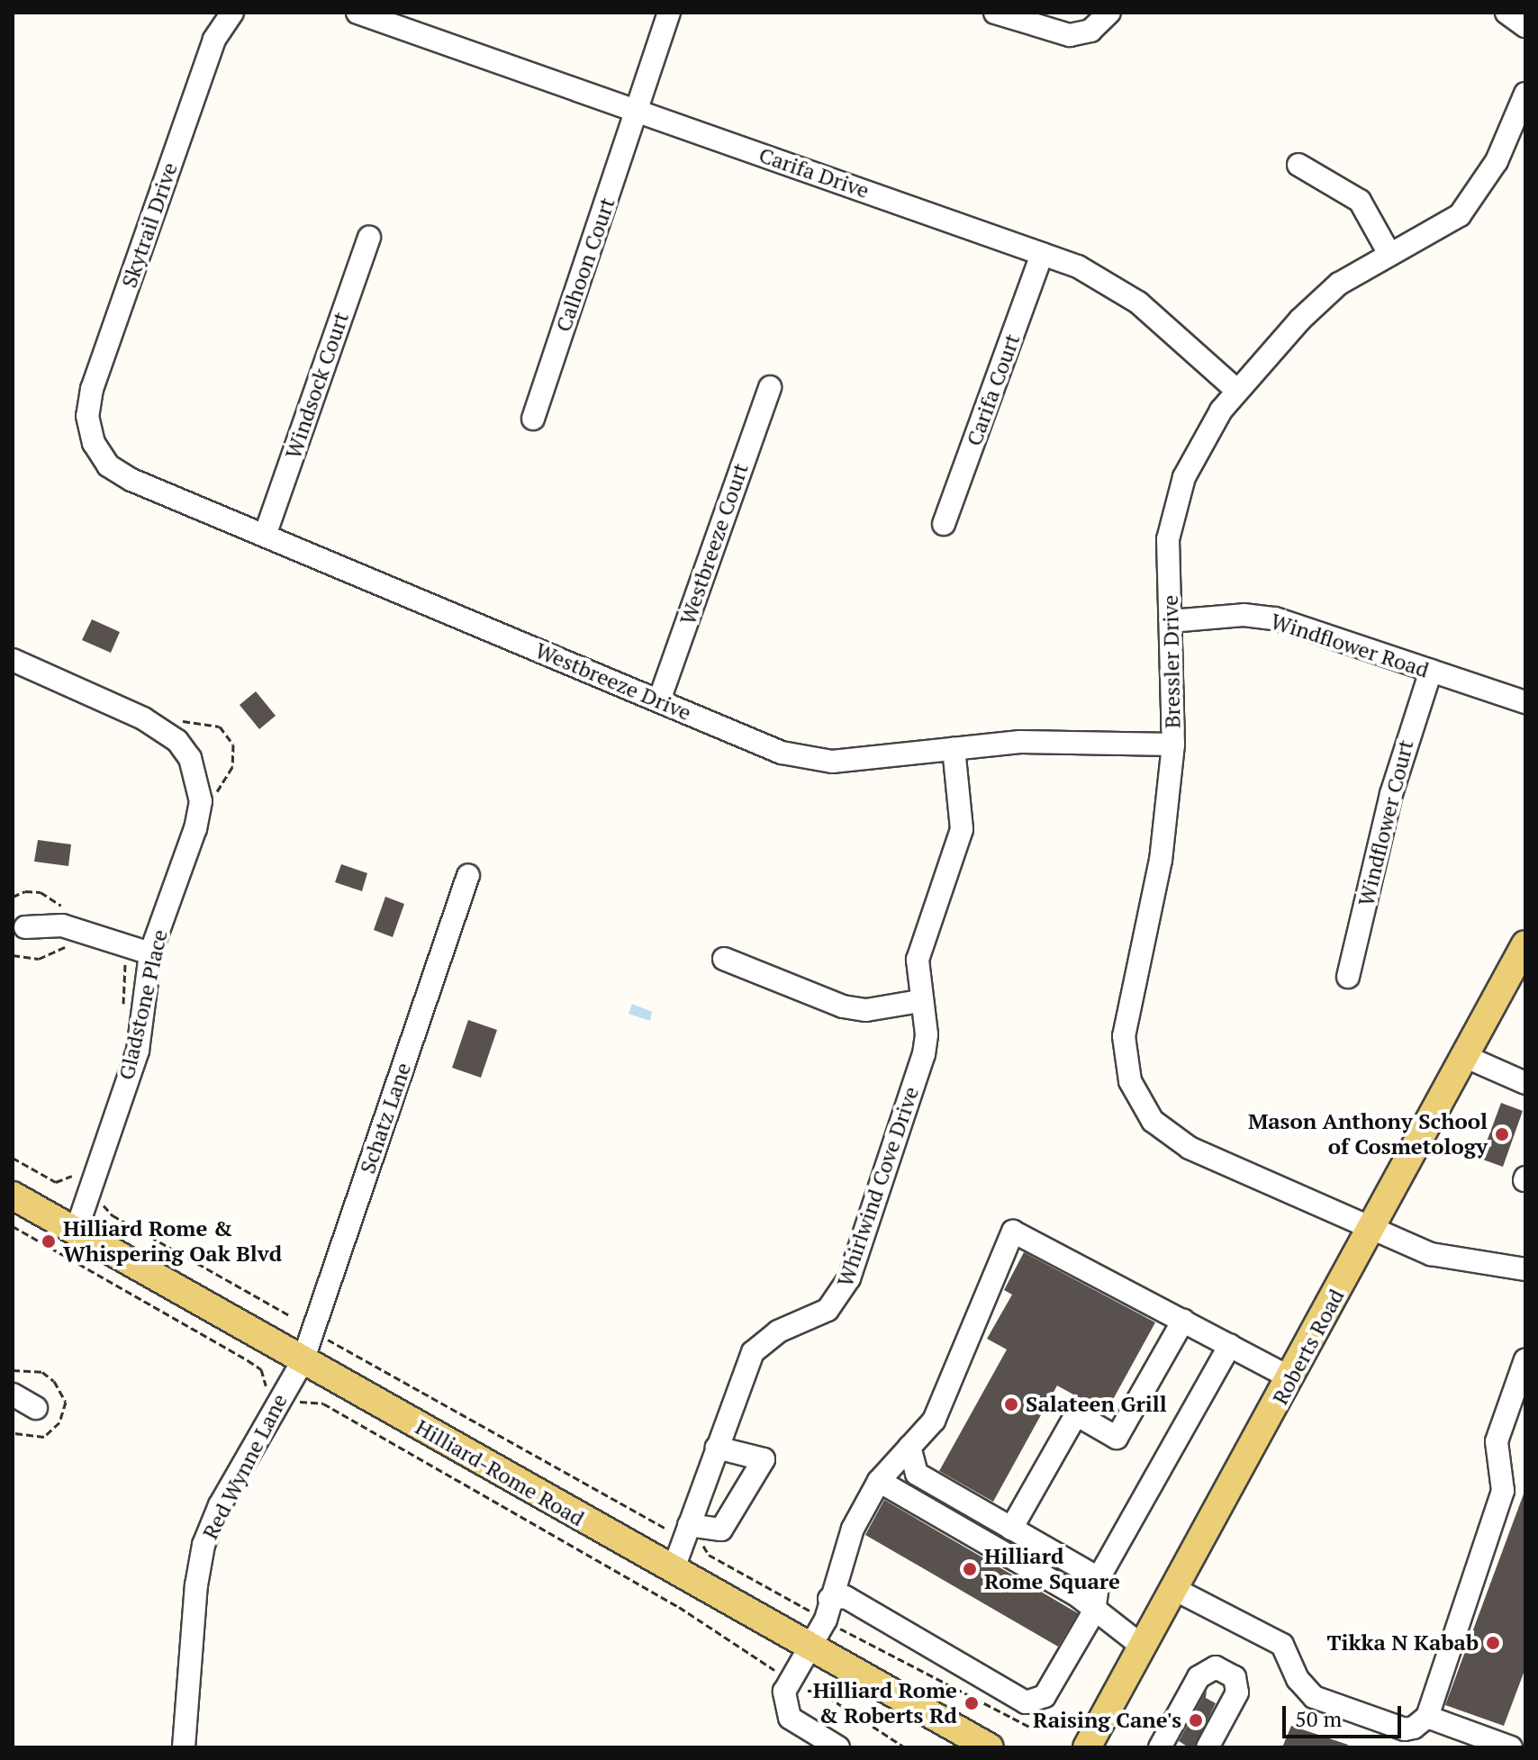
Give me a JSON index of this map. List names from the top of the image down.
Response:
{
  "streets": {
    "main road": ["Roberts Road", "Hilliard-Rome Road"],
    "street": [
      "Carifa Drive",
      "Skytrail Drive",
      "Calhoon Court",
      "Windsock Court",
      "Carifa Court",
      "Westbreeze Court",
      "Windflower Road",
      "Bressler Drive",
      "Westbreeze Drive",
      "Windflower Court",
      "Gladstone Place",
      "Schatz Lane",
      "Whirlwind Cove Drive",
      "Red Wynne Lane"
    ]
  },
  "crossings": [
    ["Carifa Drive", "Calhoon Court"],
    ["Carifa Drive", "Carifa Court"],
    ["Carifa Drive", "Bressler Drive"],
    ["Skytrail Drive", "Westbreeze Drive"],
    ["Windsock Court", "Westbreeze Drive"],
    ["Westbreeze Court", "Westbreeze Drive"],
    ["Windflower Road", "Bressler Drive"],
    ["Windflower Road", "Windflower Court"],
    ["Bressler Drive", "Westbreeze Drive"],
    ["Bressler Drive", "Roberts Road"],
    ["Westbreeze Drive", "Whirlwind Cove Drive"],
    ["Gladstone Place", "Hilliard-Rome Road"],
    ["Schatz Lane", "Red Wynne Lane"],
    ["Schatz Lane", "Hilliard-Rome Road"],
    ["Whirlwind Cove Drive", "Hilliard-Rome Road"],
    ["Red Wynne Lane", "Hilliard-Rome Road"]
  ],
  "places": [
    "Mason Anthony School of Cosmetology",
    "Hilliard Rome & Whispering Oak Blvd",
    "Salateen Grill",
    "Hilliard Rome Square",
    "Tikka N Kabab",
    "Hilliard Rome & Roberts Rd",
    "Raising Cane's"
  ],
  "scale_bar": "50 m"
}
